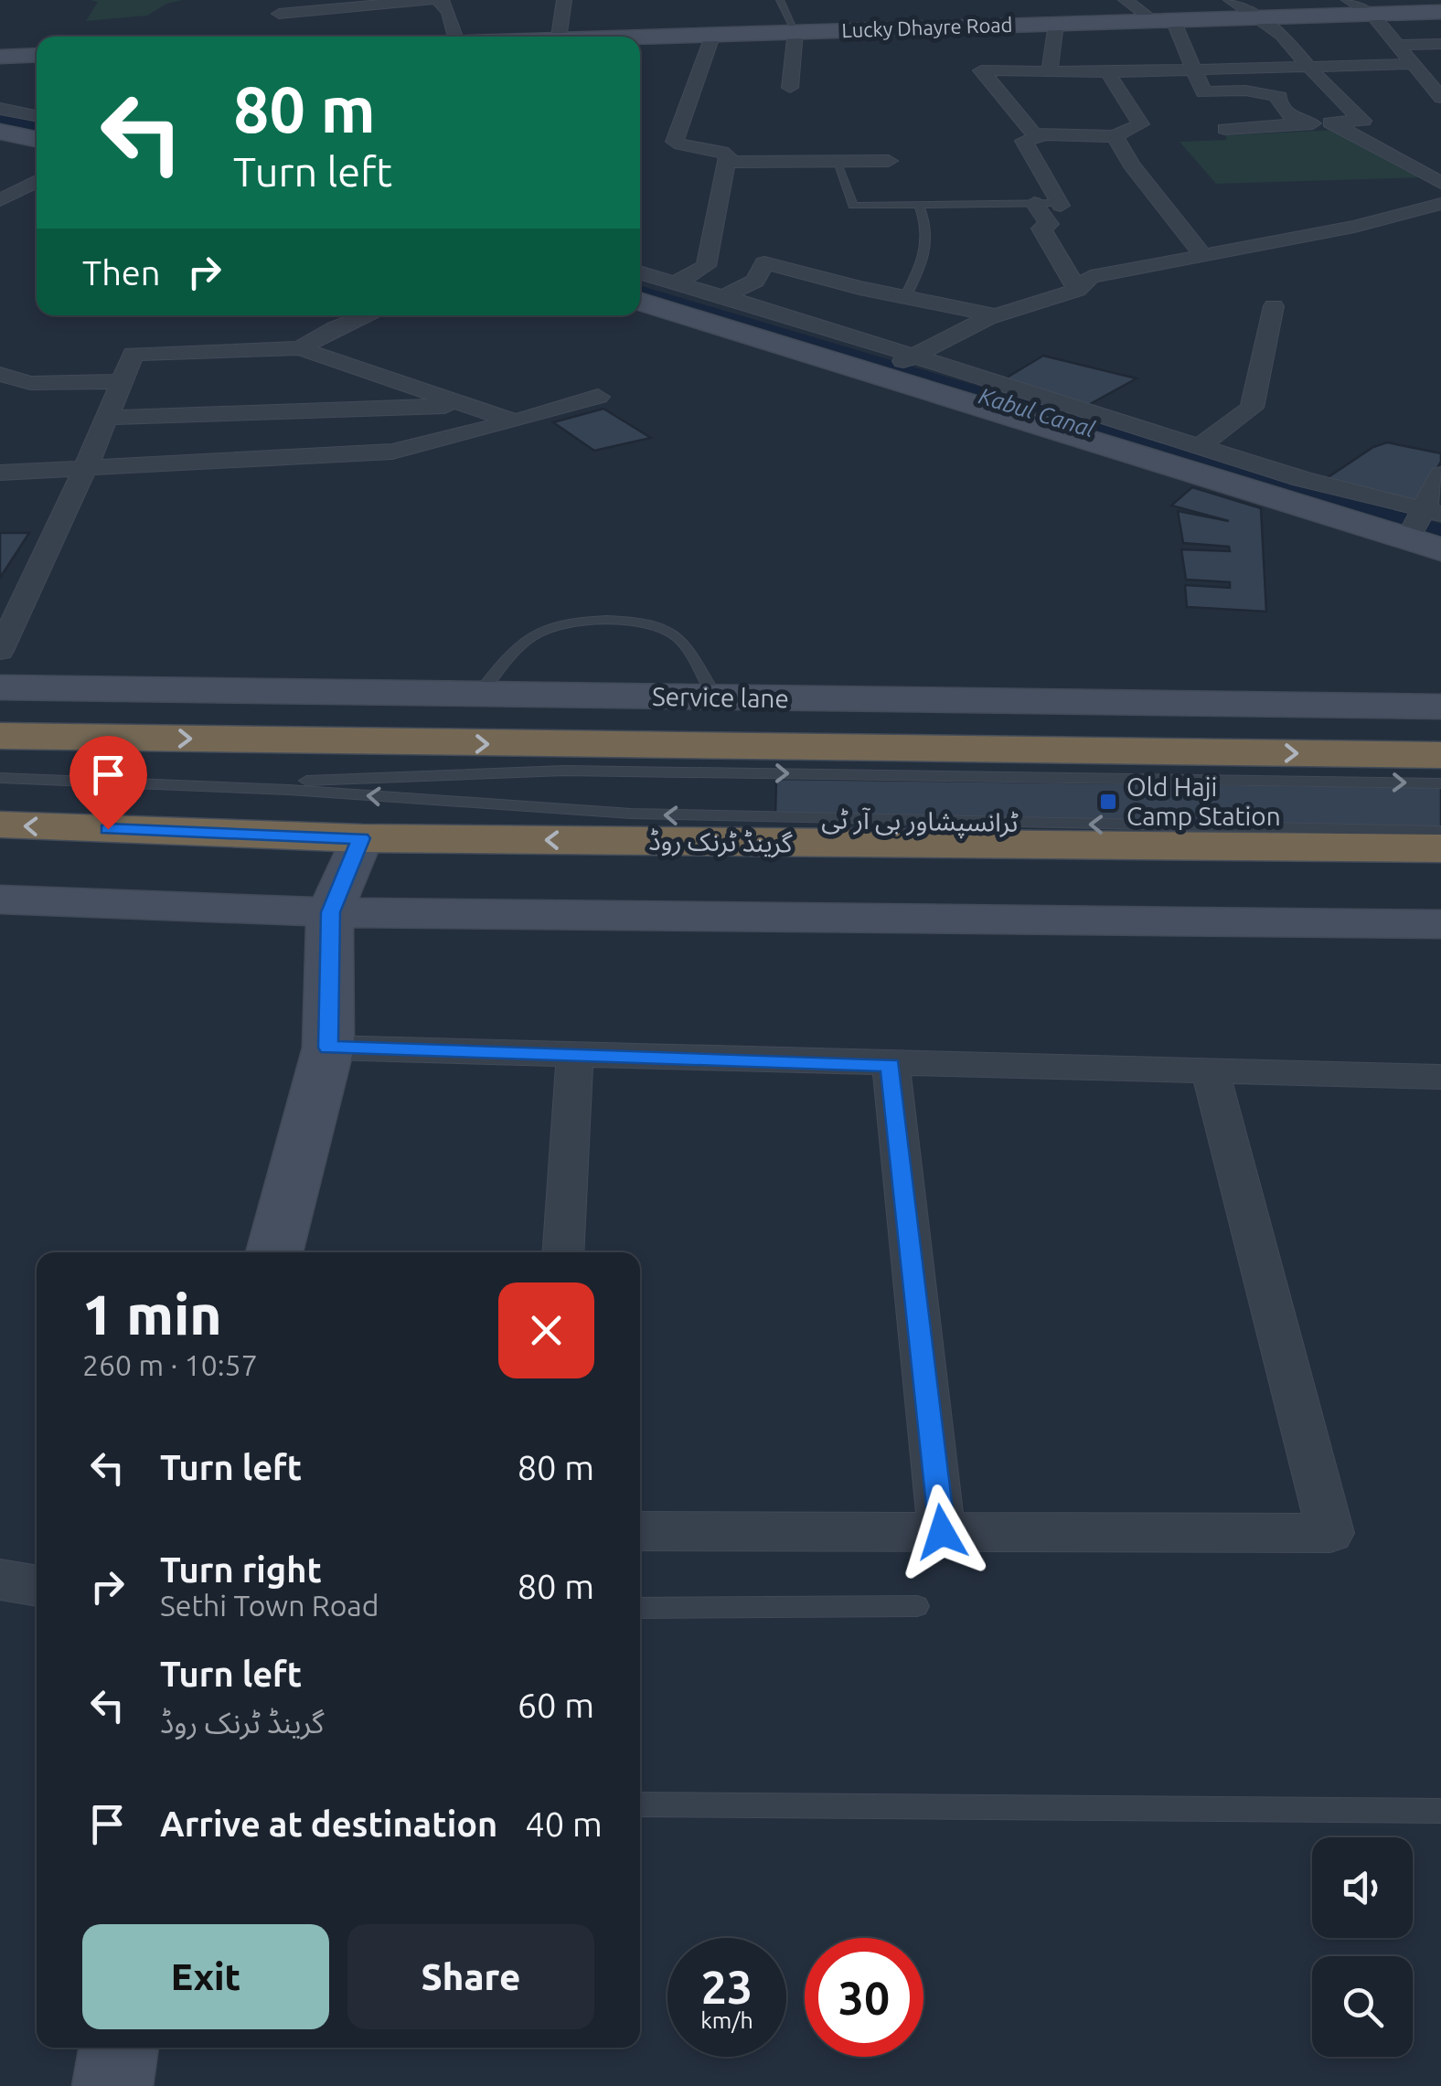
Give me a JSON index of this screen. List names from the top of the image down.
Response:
{
  "streets": {
    "highway": ["گرینڈ ٹرنک روڈ"],
    "main road": ["Lucky Dhayre Road", "Service lane"],
    "lane": ["ٹرانسپشاور بی آر ٹی"]
  },
  "water": ["Kabul Canal"],
  "places": {
    "transit": ["Old Haji Camp Station"]
  },
  "page": {
    "turn": ["80 m", "Turn left"],
    "then": "Then",
    "heading": ["1 min", "260 m · 10:57"],
    "list": [
      {
        "name": "Turn left",
        "value": "80 m"
      },
      {
        "name": "Turn right",
        "note": "Sethi Town Road",
        "value": "80 m"
      },
      {
        "name": "Turn left",
        "note": "گرینڈ ٹرنک روڈ",
        "value": "60 m"
      },
      {
        "name": "Arrive at destination",
        "value": "40 m"
      }
    ],
    "buttons": ["Exit", "Share"],
    "speed": "23 km/h",
    "limit": "30"
  }
}
